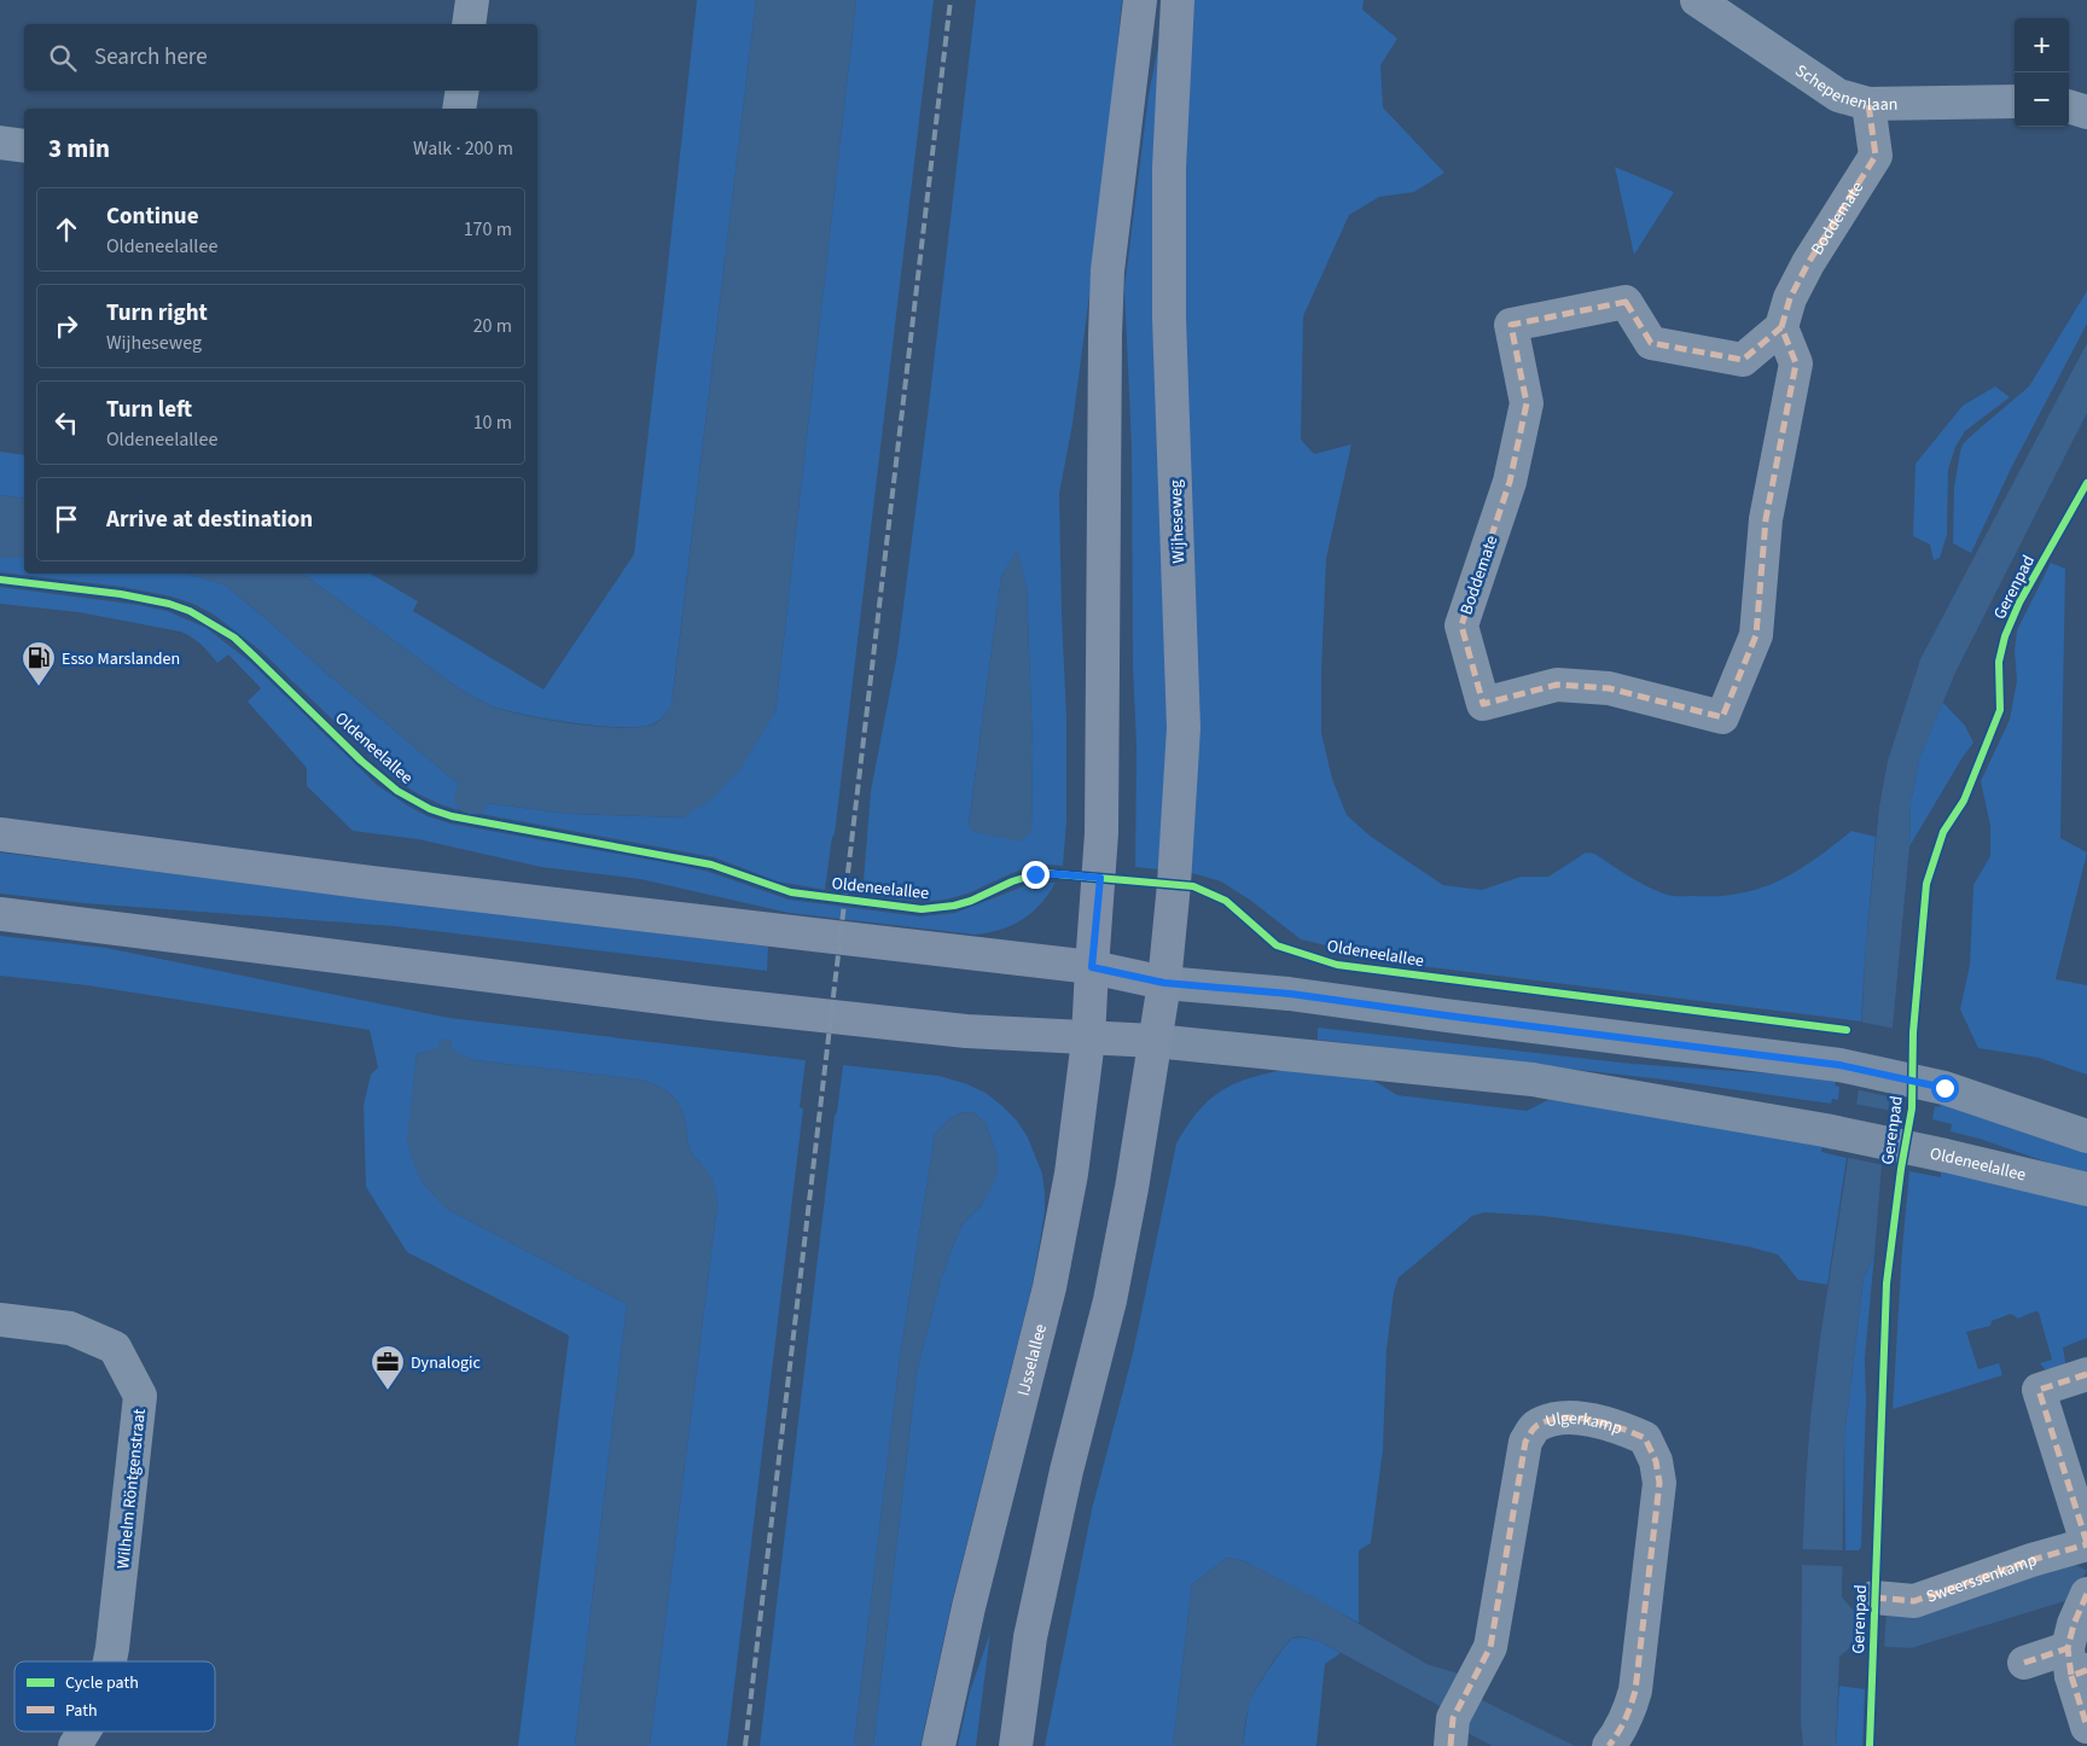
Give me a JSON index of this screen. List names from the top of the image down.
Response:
{
  "streets": {
    "main road": ["Wijheseweg", "Oldeneelallee", "IJsselallee"],
    "street": [
      "Schepenenlaan",
      "Boddemate",
      "Ulgerkamp",
      "Wilhelm Röntgenstraat",
      "Sweerssenkamp"
    ],
    "cycle path": ["Gerenpad"]
  },
  "crossings": [
    ["Schepenenlaan", "Boddemate"],
    ["Wijheseweg", "Oldeneelallee"],
    ["Oldeneelallee", "IJsselallee"]
  ],
  "places": {
    "fuel station": ["Esso Marslanden"],
    "office": ["Dynalogic"]
  },
  "legend": ["Cycle path", "Path"],
  "page": {
    "map_buttons": ["+", "−"],
    "search": "Search here",
    "heading": ["3 min", "Walk · 200 m"],
    "list": [
      ["Continue", "Oldeneelallee", "170 m"],
      ["Turn right", "Wijheseweg", "20 m"],
      ["Turn left", "Oldeneelallee", "10 m"],
      "Arrive at destination"
    ]
  }
}
